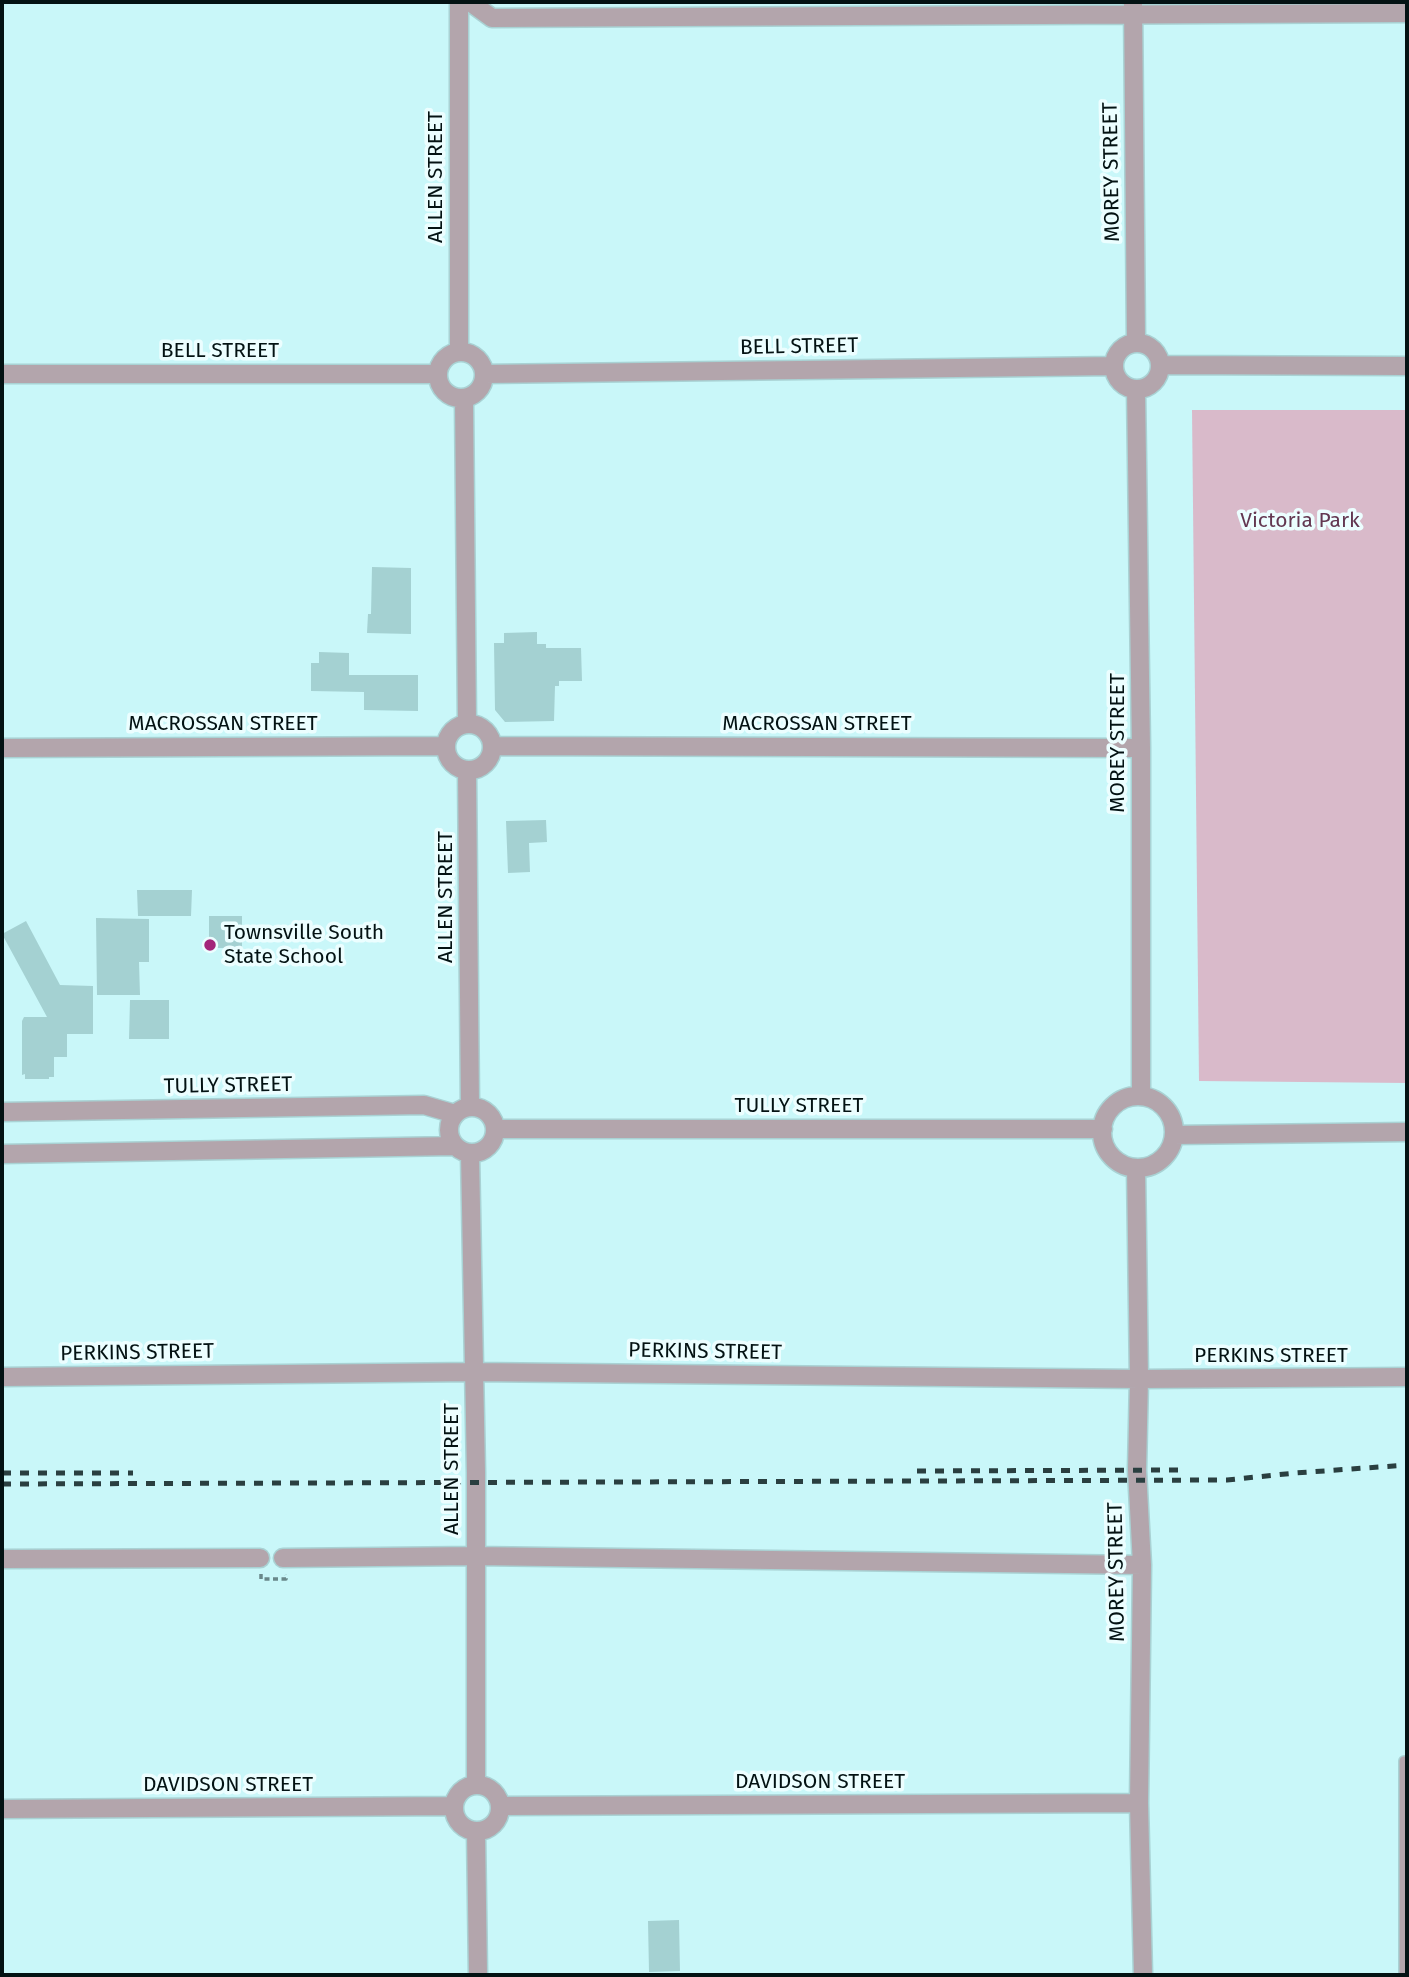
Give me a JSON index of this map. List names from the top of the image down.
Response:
{
  "streets": {
    "street": [
      "MOREY STREET",
      "ALLEN STREET",
      "BELL STREET",
      "MACROSSAN STREET",
      "TULLY STREET",
      "PERKINS STREET",
      "DAVIDSON STREET"
    ]
  },
  "crossings": [
    ["MOREY STREET", "BELL STREET"],
    ["MOREY STREET", "MACROSSAN STREET"],
    ["MOREY STREET", "TULLY STREET"],
    ["MOREY STREET", "PERKINS STREET"],
    ["MOREY STREET", "DAVIDSON STREET"],
    ["ALLEN STREET", "BELL STREET"],
    ["ALLEN STREET", "MACROSSAN STREET"],
    ["ALLEN STREET", "TULLY STREET"],
    ["ALLEN STREET", "PERKINS STREET"],
    ["ALLEN STREET", "DAVIDSON STREET"]
  ],
  "parks": ["Victoria Park"],
  "places": ["Townsville South State School"]
}
